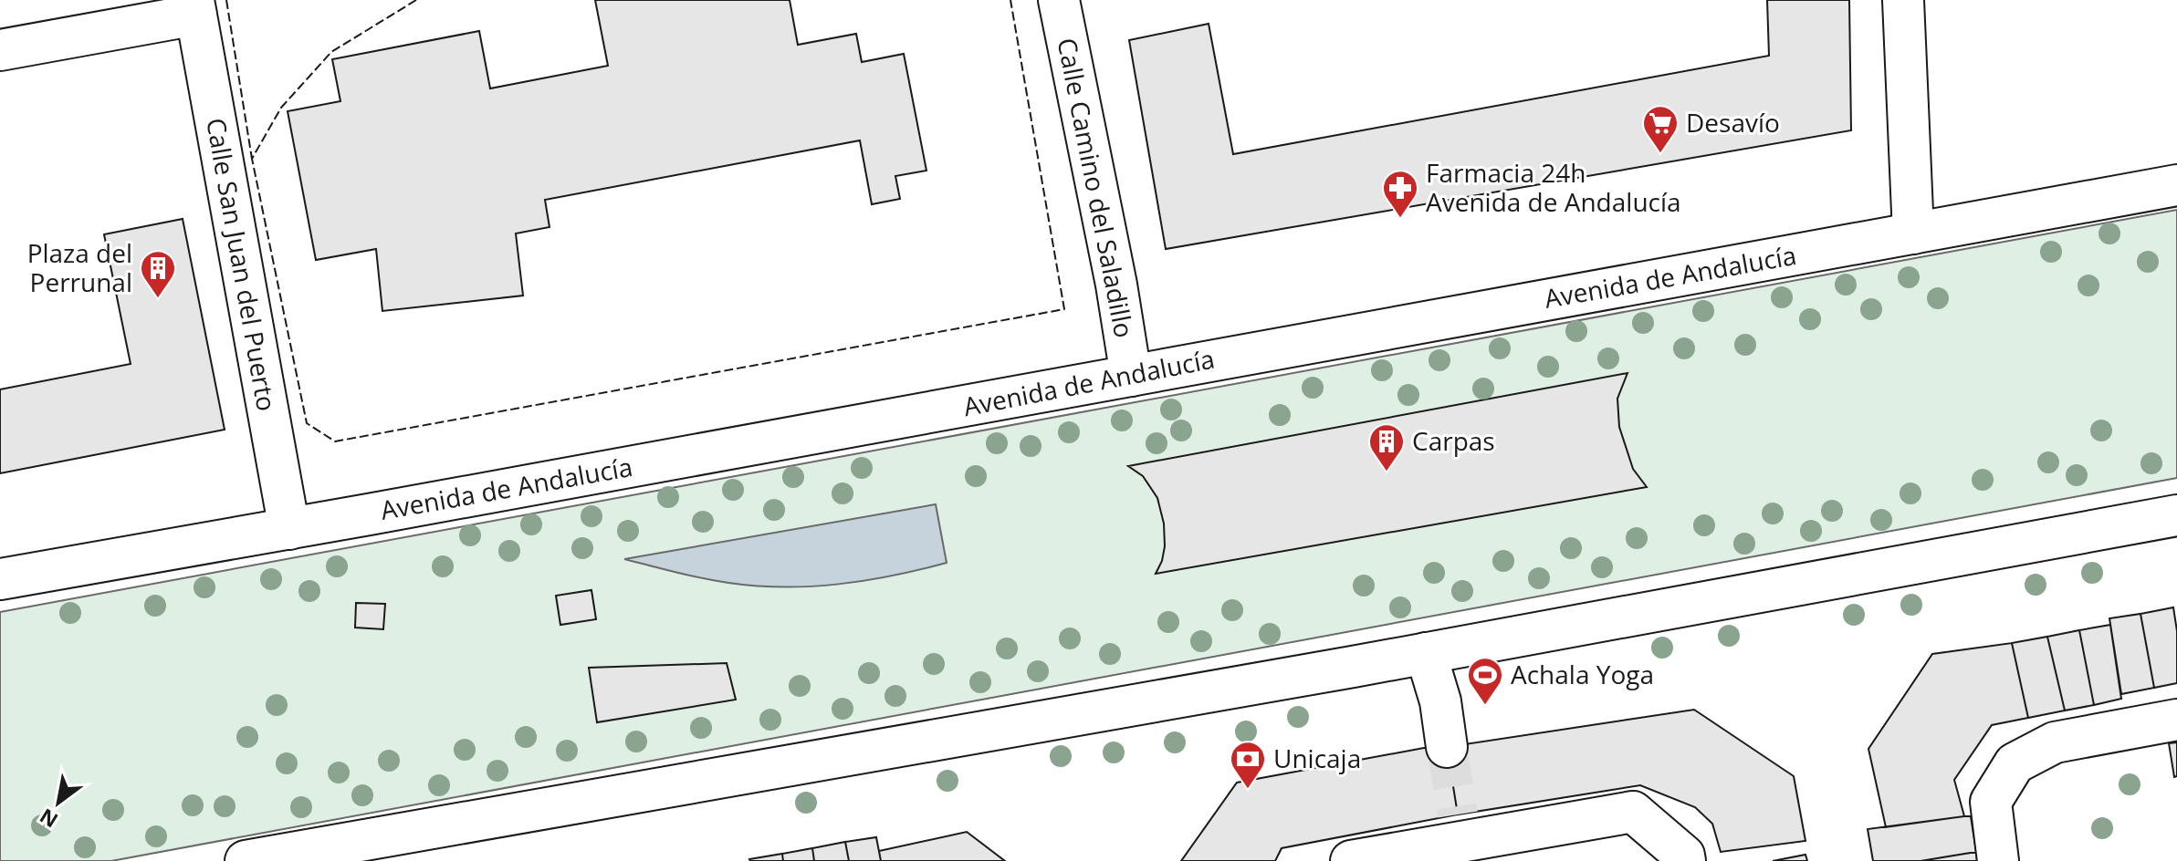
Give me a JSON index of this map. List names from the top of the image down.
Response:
{
  "streets": {
    "main road": ["Calle Camino del Saladillo", "Calle San Juan del Puerto", "Avenida de Andalucía"]
  },
  "crossings": [
    ["Calle Camino del Saladillo", "Avenida de Andalucía"],
    ["Calle San Juan del Puerto", "Avenida de Andalucía"]
  ],
  "places": {
    "supermarket": ["Desavío"],
    "pharmacy": ["Farmacia 24h Avenida de Andalucía"],
    "building": ["Plaza del Perrunal", "Carpas"],
    "sports": ["Achala Yoga"],
    "bank": ["Unicaja"]
  },
  "north": "bottom left"
}
